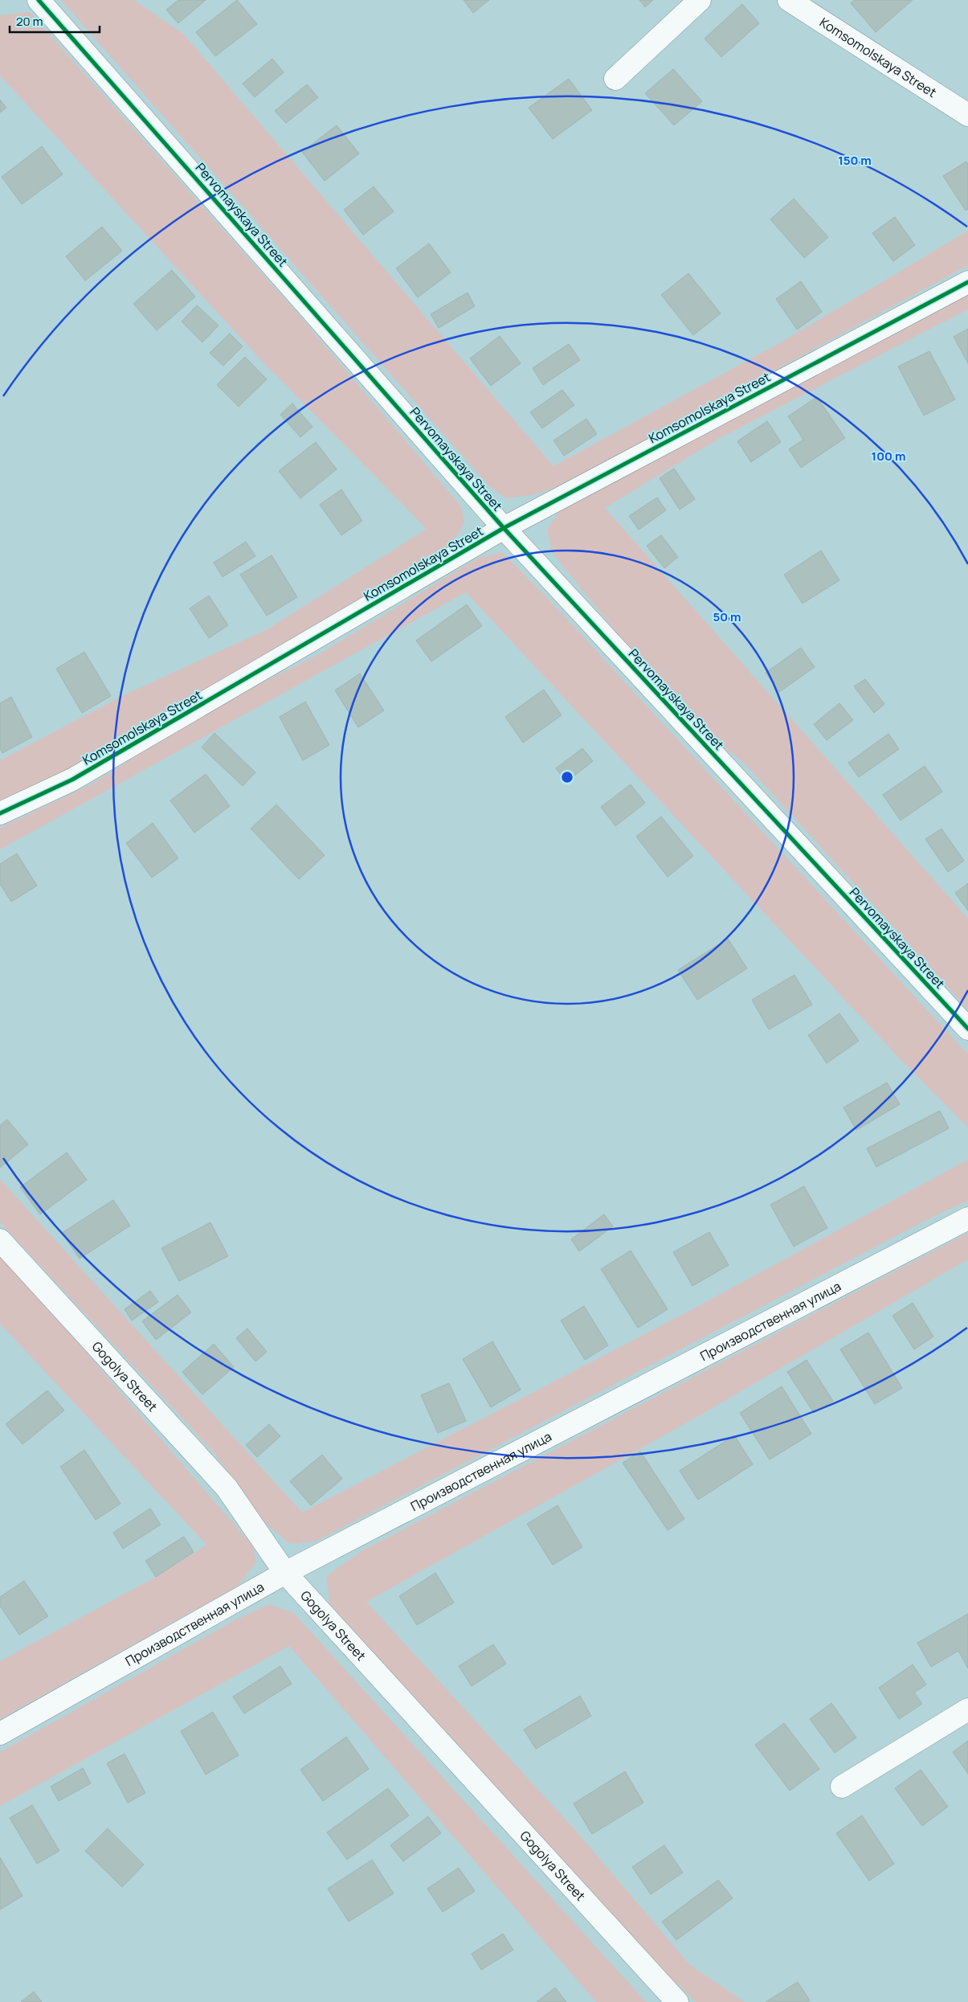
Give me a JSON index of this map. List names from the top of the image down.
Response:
{
  "streets": {
    "street": [
      "Komsomolskaya Street",
      "Pervomayskaya Street",
      "Производственная улица",
      "Gogolya Street"
    ]
  },
  "crossings": [
    ["Komsomolskaya Street", "Pervomayskaya Street"],
    ["Производственная улица", "Gogolya Street"]
  ],
  "scale_bar": "20 m",
  "rings": ["150 m", "100 m", "50 m"]
}
